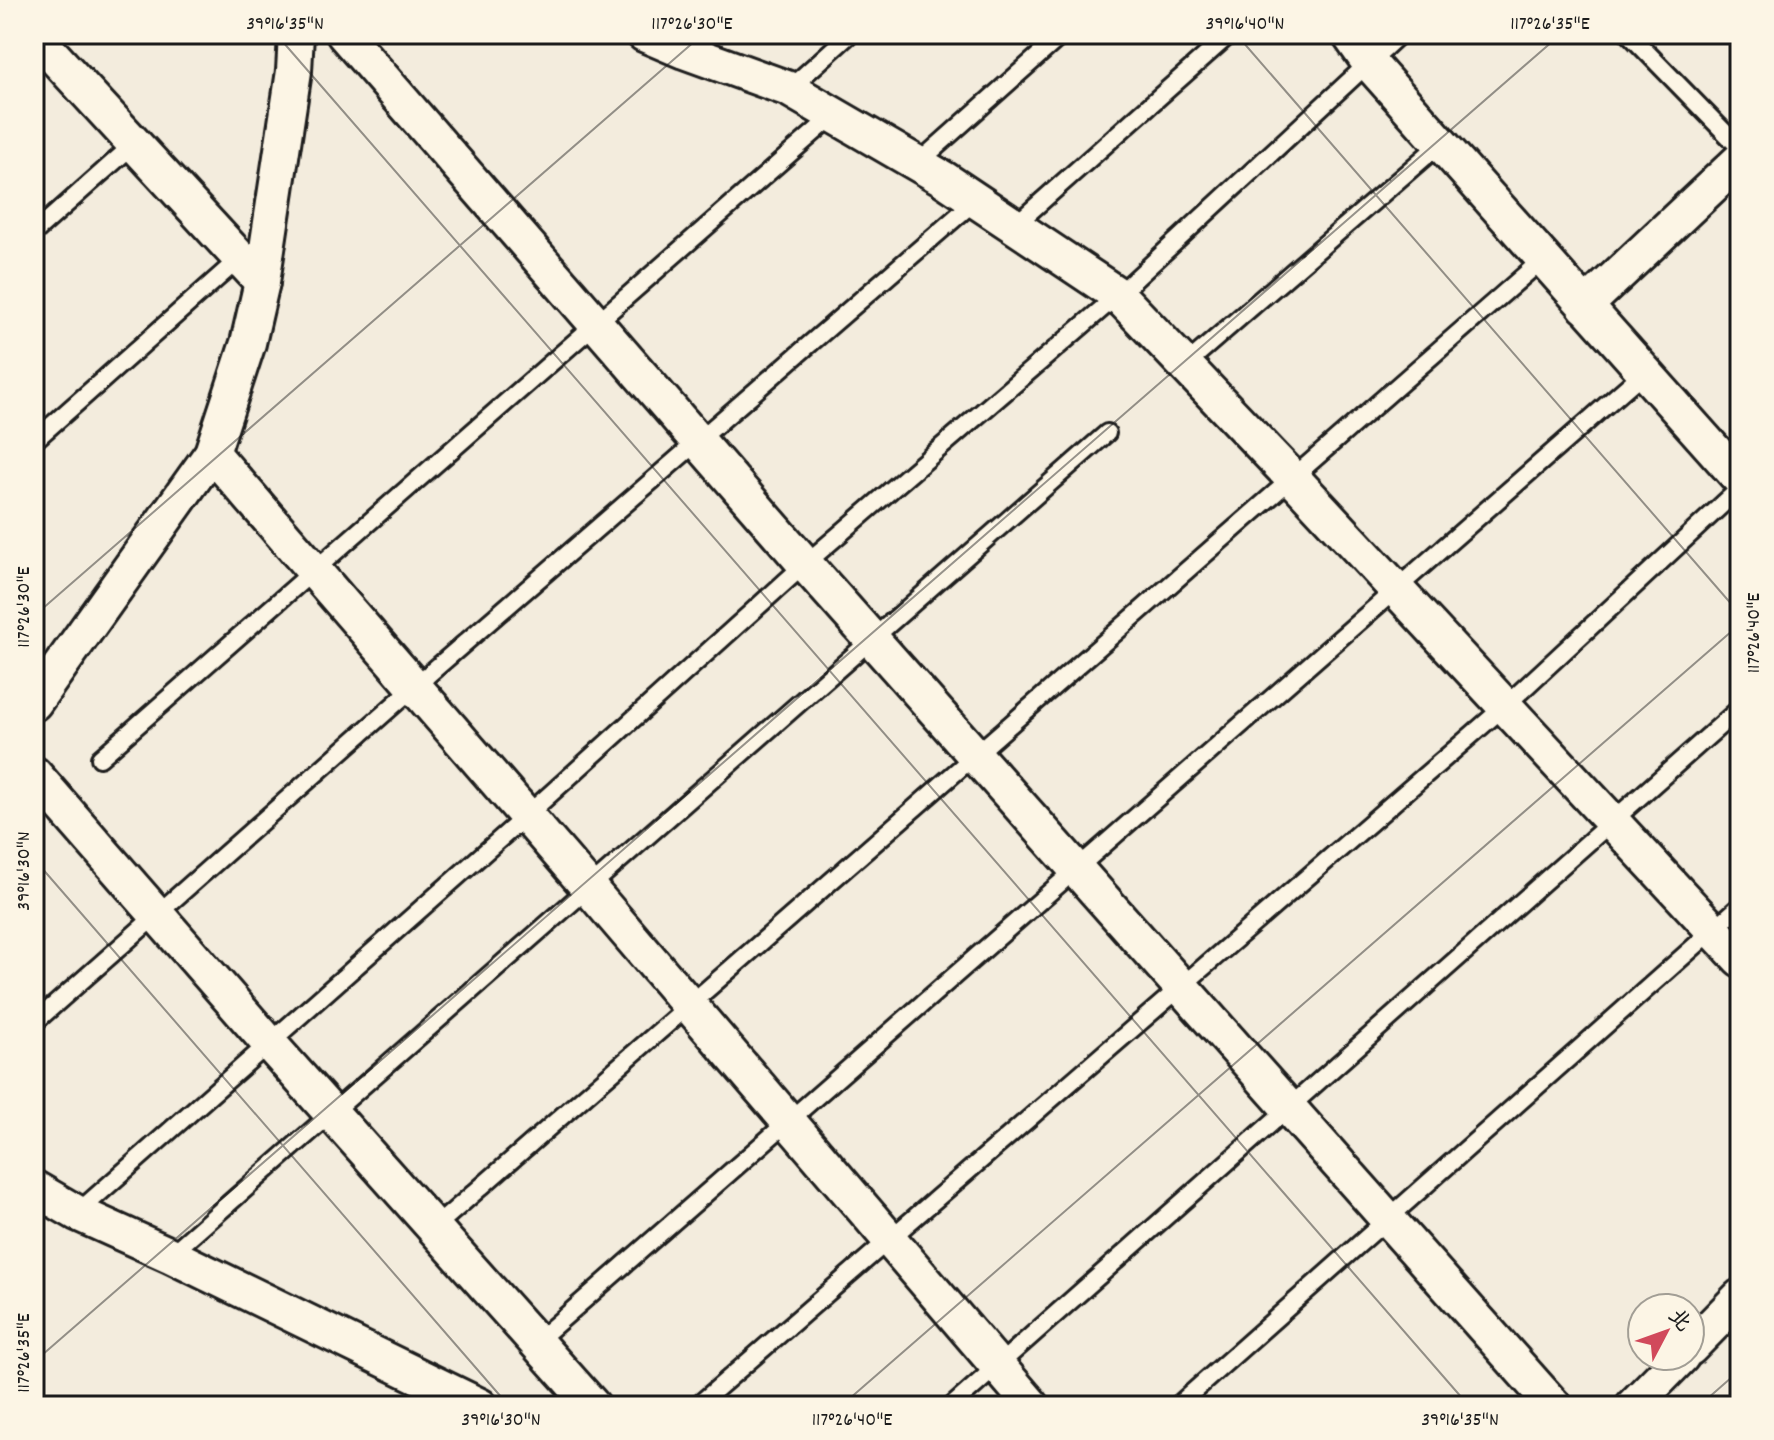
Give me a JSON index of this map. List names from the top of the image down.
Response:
{
  "north": "top right",
  "coordinates": [
    "39°16'35\"N",
    "117°26'30\"E",
    "39°16'40\"N",
    "117°26'35\"E",
    "117°26'40\"E",
    "39°16'30\"N"
  ]
}
